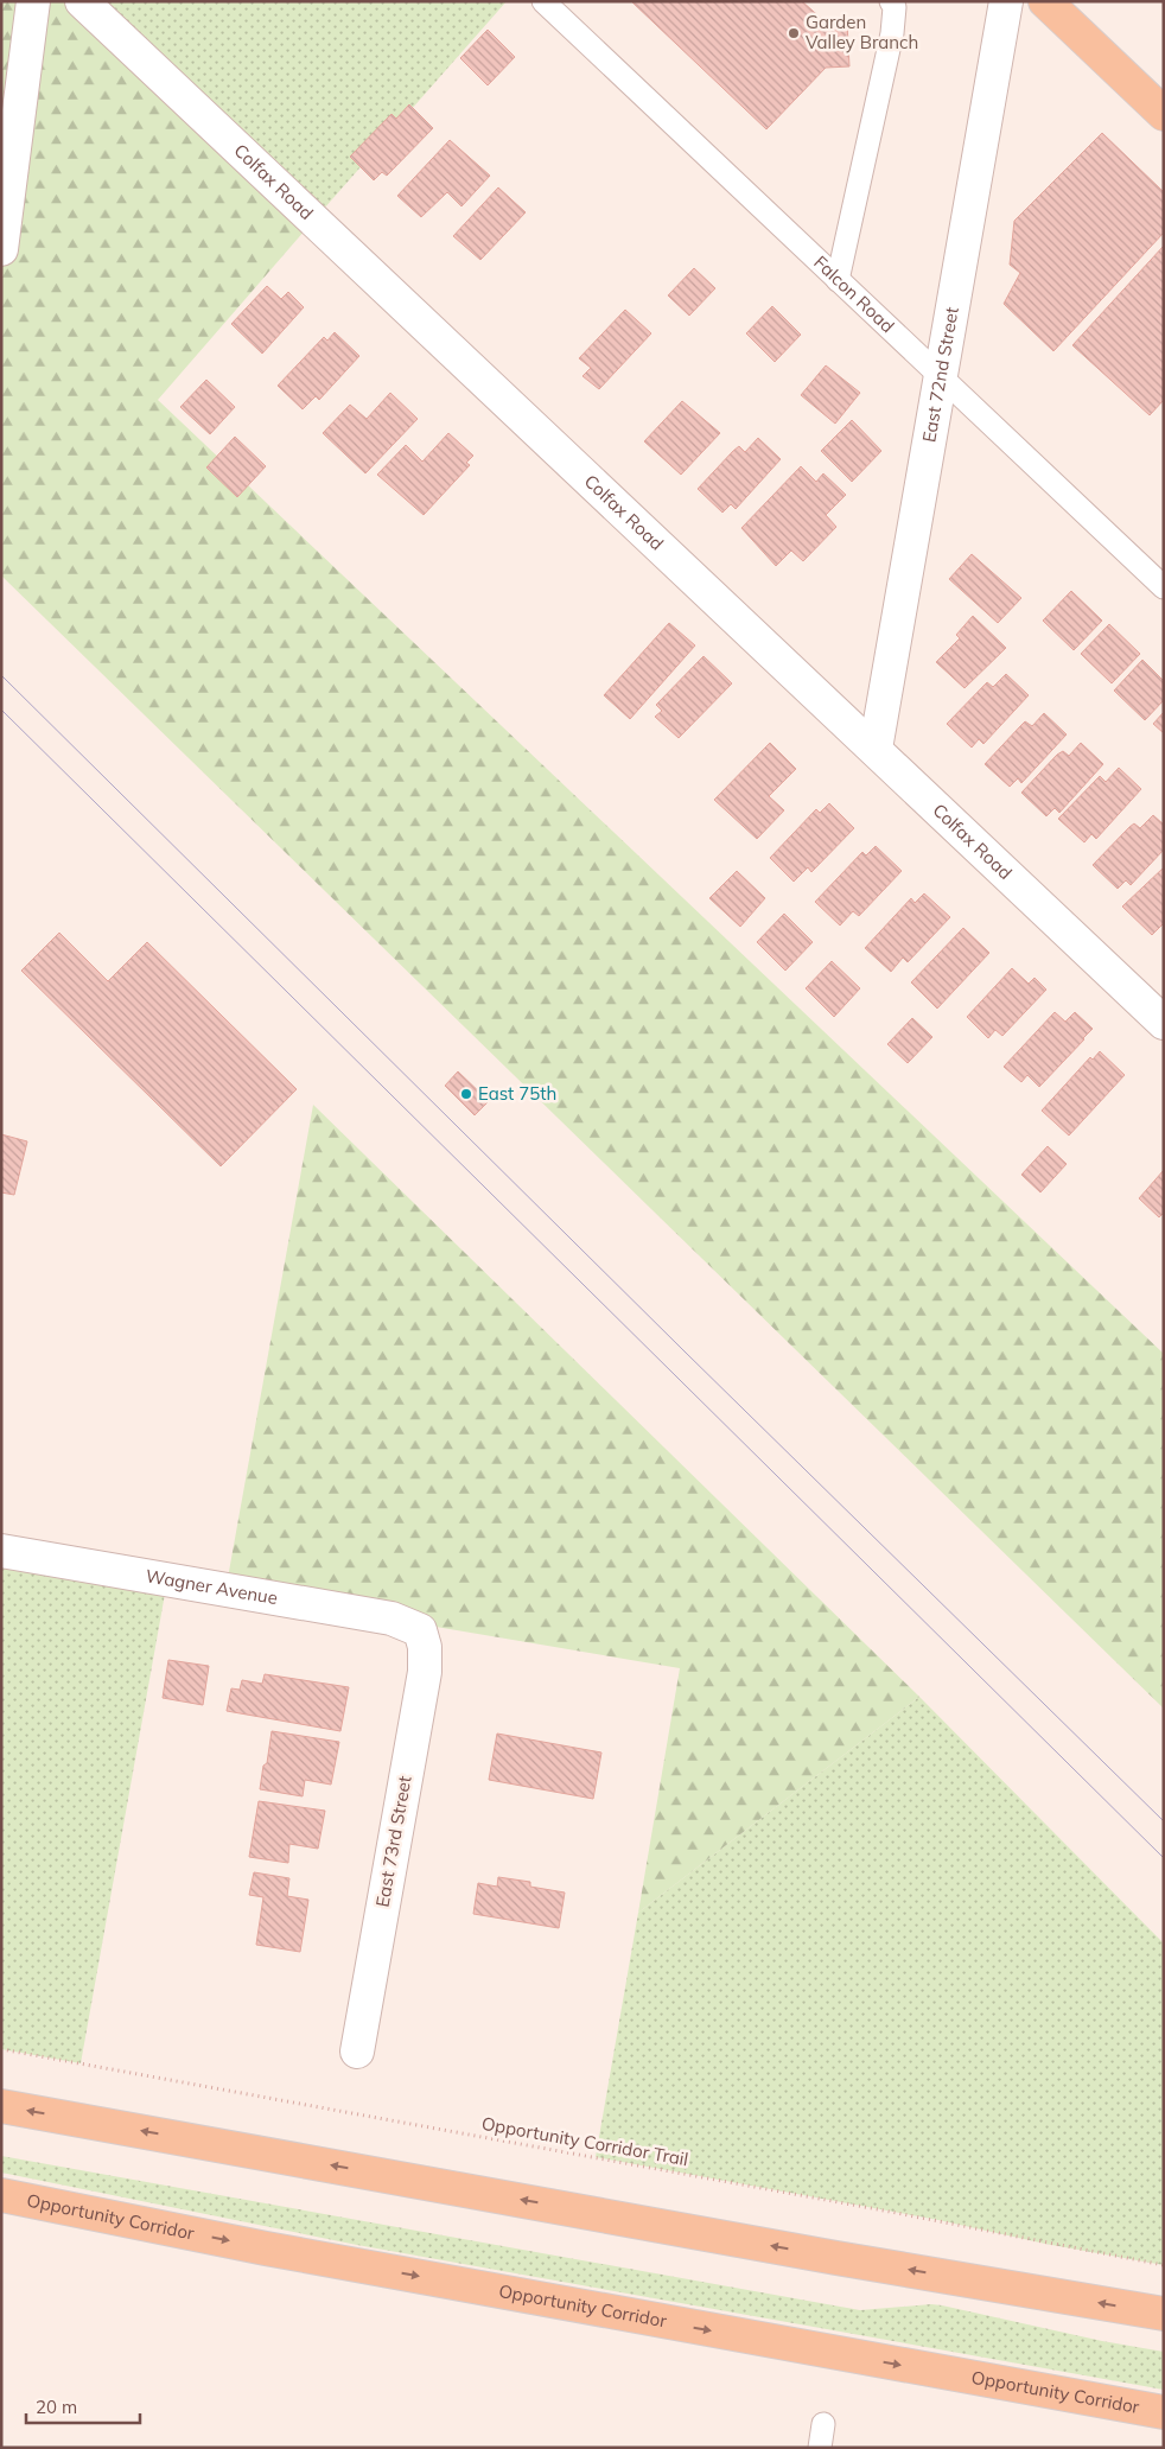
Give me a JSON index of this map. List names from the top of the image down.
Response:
{
  "streets": {
    "main road": ["Opportunity Corridor"],
    "street": [
      "Colfax Road",
      "East 72nd Street",
      "Wagner Avenue",
      "East 73rd Street"
    ],
    "lane": ["Falcon Road"],
    "path": ["Opportunity Corridor Trail"]
  },
  "crossings": [
    ["Colfax Road", "East 72nd Street"],
    ["Falcon Road", "East 72nd Street"],
    ["Wagner Avenue", "East 73rd Street"]
  ],
  "places": ["Garden Valley Branch", "East 75th"],
  "scale_bar": "20 m"
}
